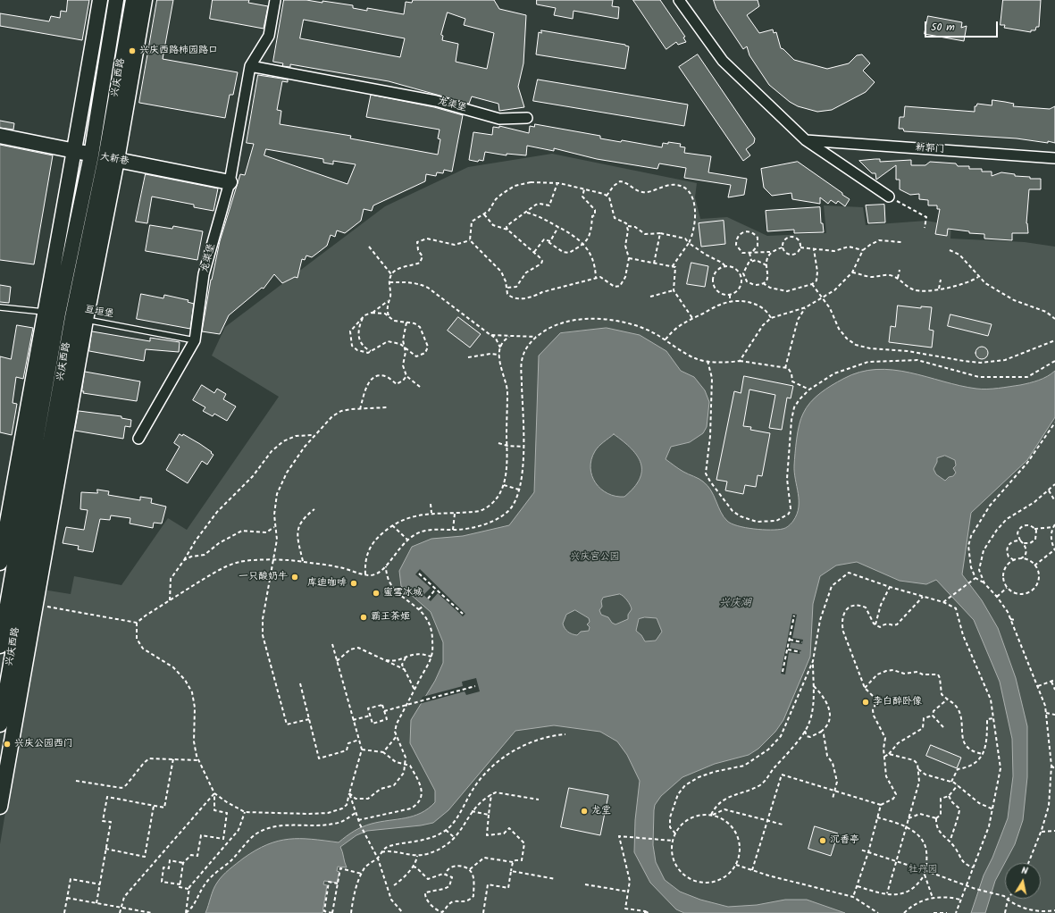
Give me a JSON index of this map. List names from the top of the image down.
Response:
{
  "streets": {
    "street": [
      "兴庆西路",
      "龙渠堡",
      "新郭门",
      "大新巷"
    ],
    "lane": ["亘垣堡"]
  },
  "crossings": [
    ["兴庆西路", "大新巷"],
    ["兴庆西路", "亘垣堡"],
    ["龙渠堡", "大新巷"],
    ["龙渠堡", "亘垣堡"]
  ],
  "water": ["兴庆湖"],
  "parks": ["兴庆宫公园", "牡丹园"],
  "places": [
    "兴庆西路柿园路口",
    "一只酸奶牛",
    "库迪咖啡",
    "蜜雪冰城",
    "霸王茶姬",
    "李白醉卧像",
    "兴庆公园西门",
    "龙堂",
    "沉香亭"
  ],
  "scale_bar": "50 m",
  "north": "top"
}
